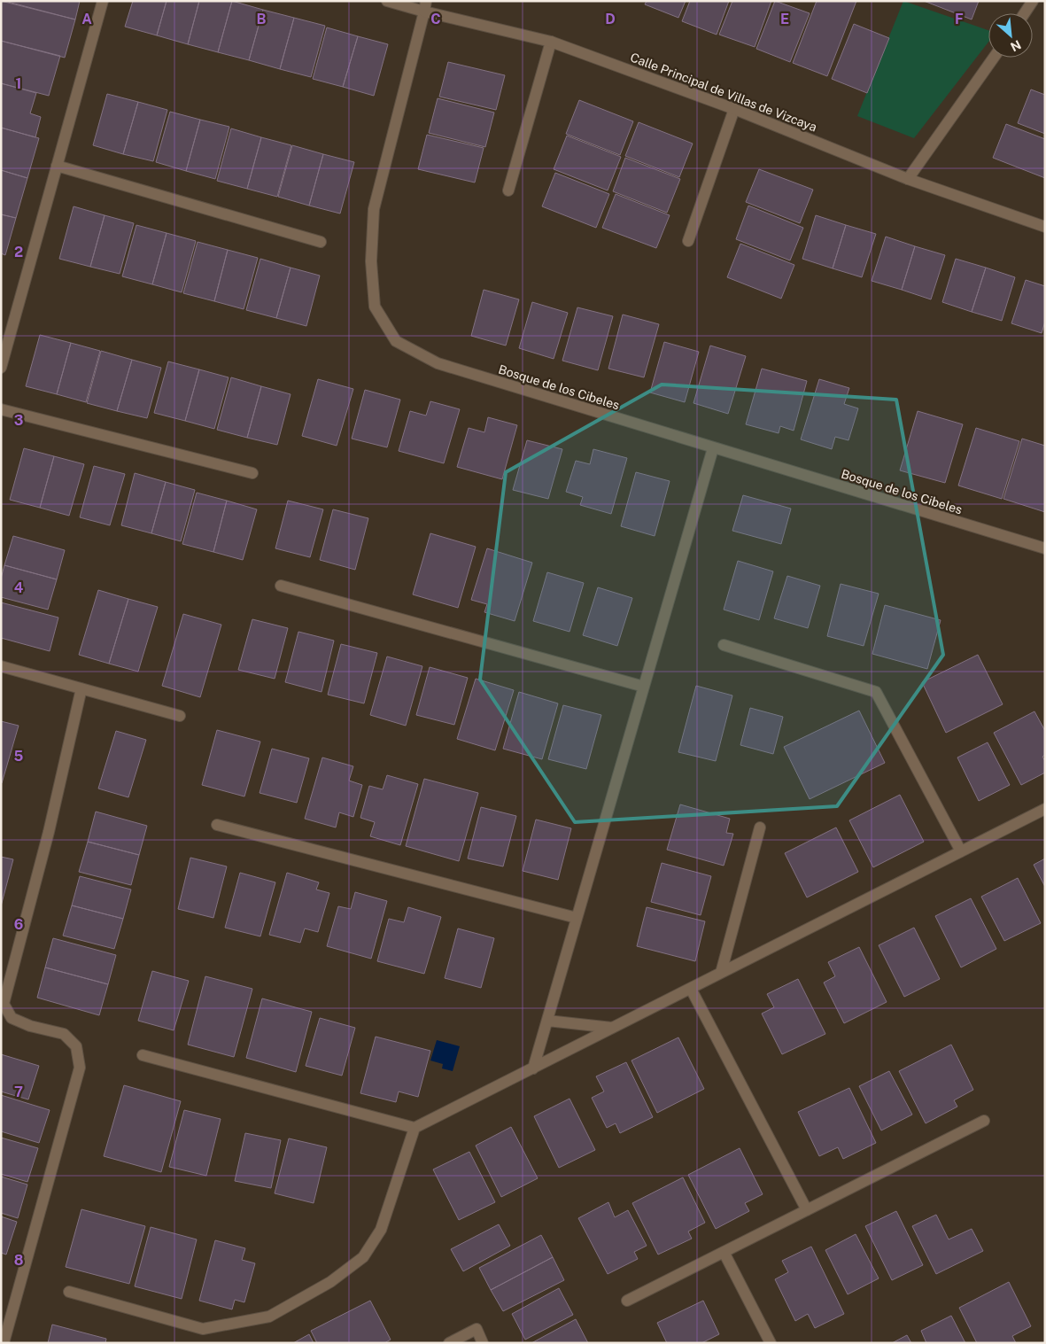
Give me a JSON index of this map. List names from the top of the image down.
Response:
{
  "streets": {
    "street": ["Calle Principal de Villas de Vizcaya", "Bosque de los Cibeles"]
  },
  "crossings": [
    ["Calle Principal de Villas de Vizcaya", "Bosque de los Cibeles"]
  ],
  "north": "bottom right",
  "grid": {
    "columns": [
      "A",
      "B",
      "C",
      "D",
      "E",
      "F"
    ],
    "rows": [
      "1",
      "2",
      "3",
      "4",
      "5",
      "6",
      "7",
      "8"
    ]
  }
}
